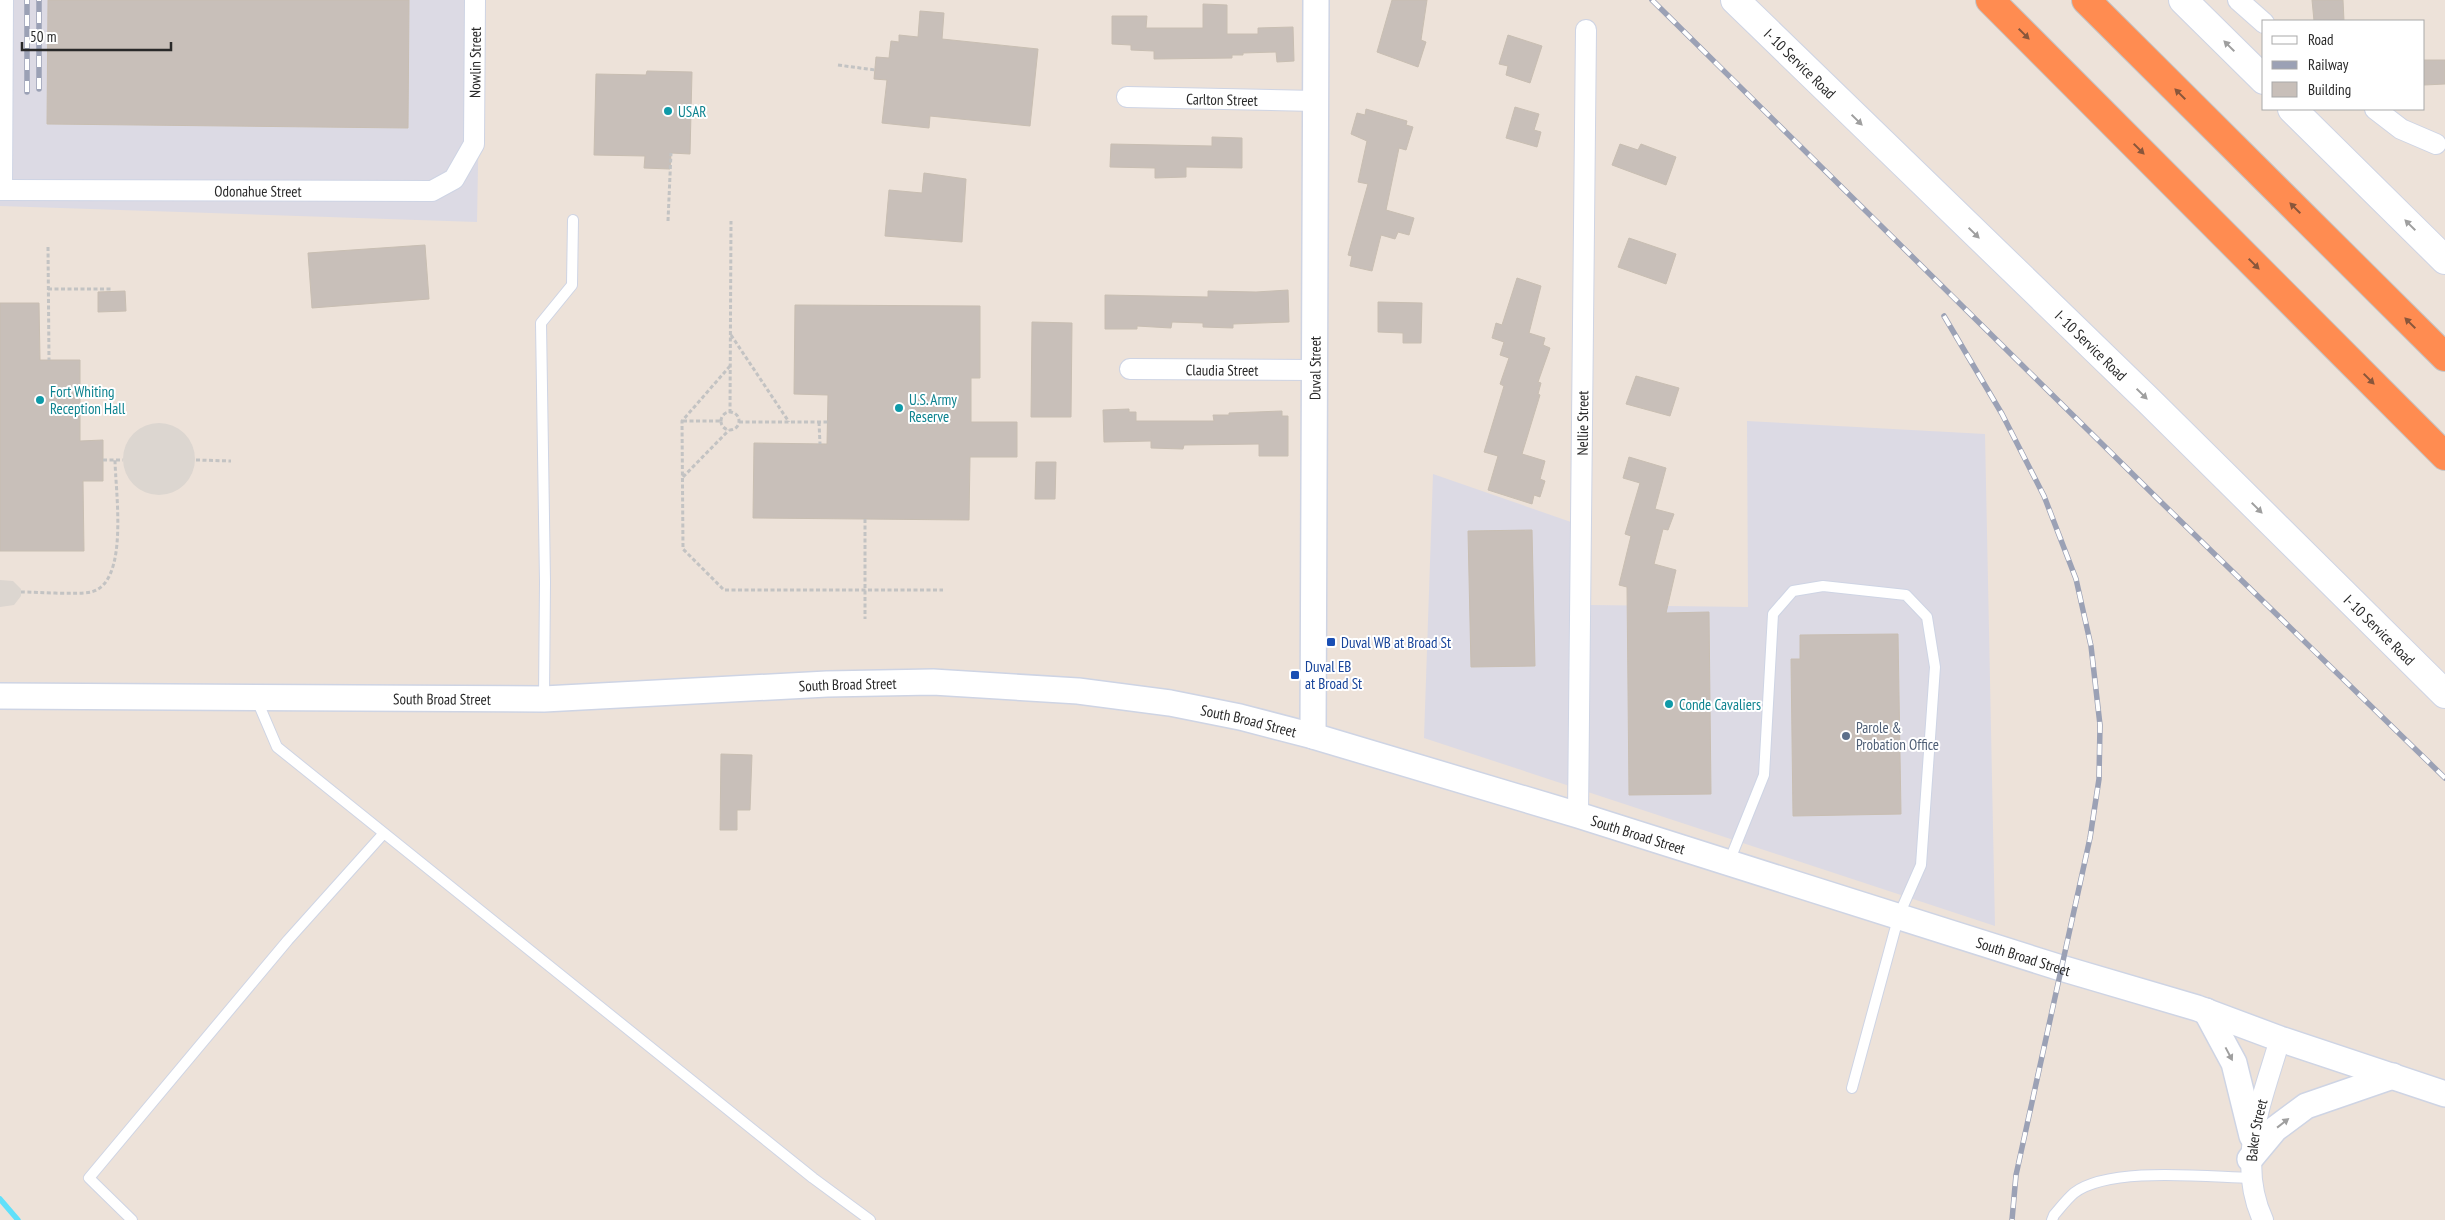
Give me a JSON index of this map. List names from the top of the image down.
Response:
{
  "streets": {
    "main road": ["I- 10 Service Road"],
    "street": [
      "Nowlin Street",
      "Carlton Street",
      "Odonahue Street",
      "Duval Street",
      "Claudia Street",
      "Nellie Street",
      "South Broad Street",
      "Baker Street"
    ]
  },
  "crossings": [
    ["Nowlin Street", "Odonahue Street"],
    ["Carlton Street", "Duval Street"],
    ["Duval Street", "Claudia Street"],
    ["Duval Street", "South Broad Street"],
    ["Nellie Street", "South Broad Street"],
    ["South Broad Street", "Baker Street"]
  ],
  "one_way": ["I- 10 Service Road"],
  "places": {
    "other": [
      "USAR",
      "Fort Whiting Reception Hall",
      "U.S. Army Reserve",
      "Conde Cavaliers",
      "Parole & Probation Office"
    ],
    "transit": ["Duval WB at Broad St", "Duval EB at Broad St"]
  },
  "legend": ["Road", "Railway", "Building"],
  "scale_bar": "50 m"
}
